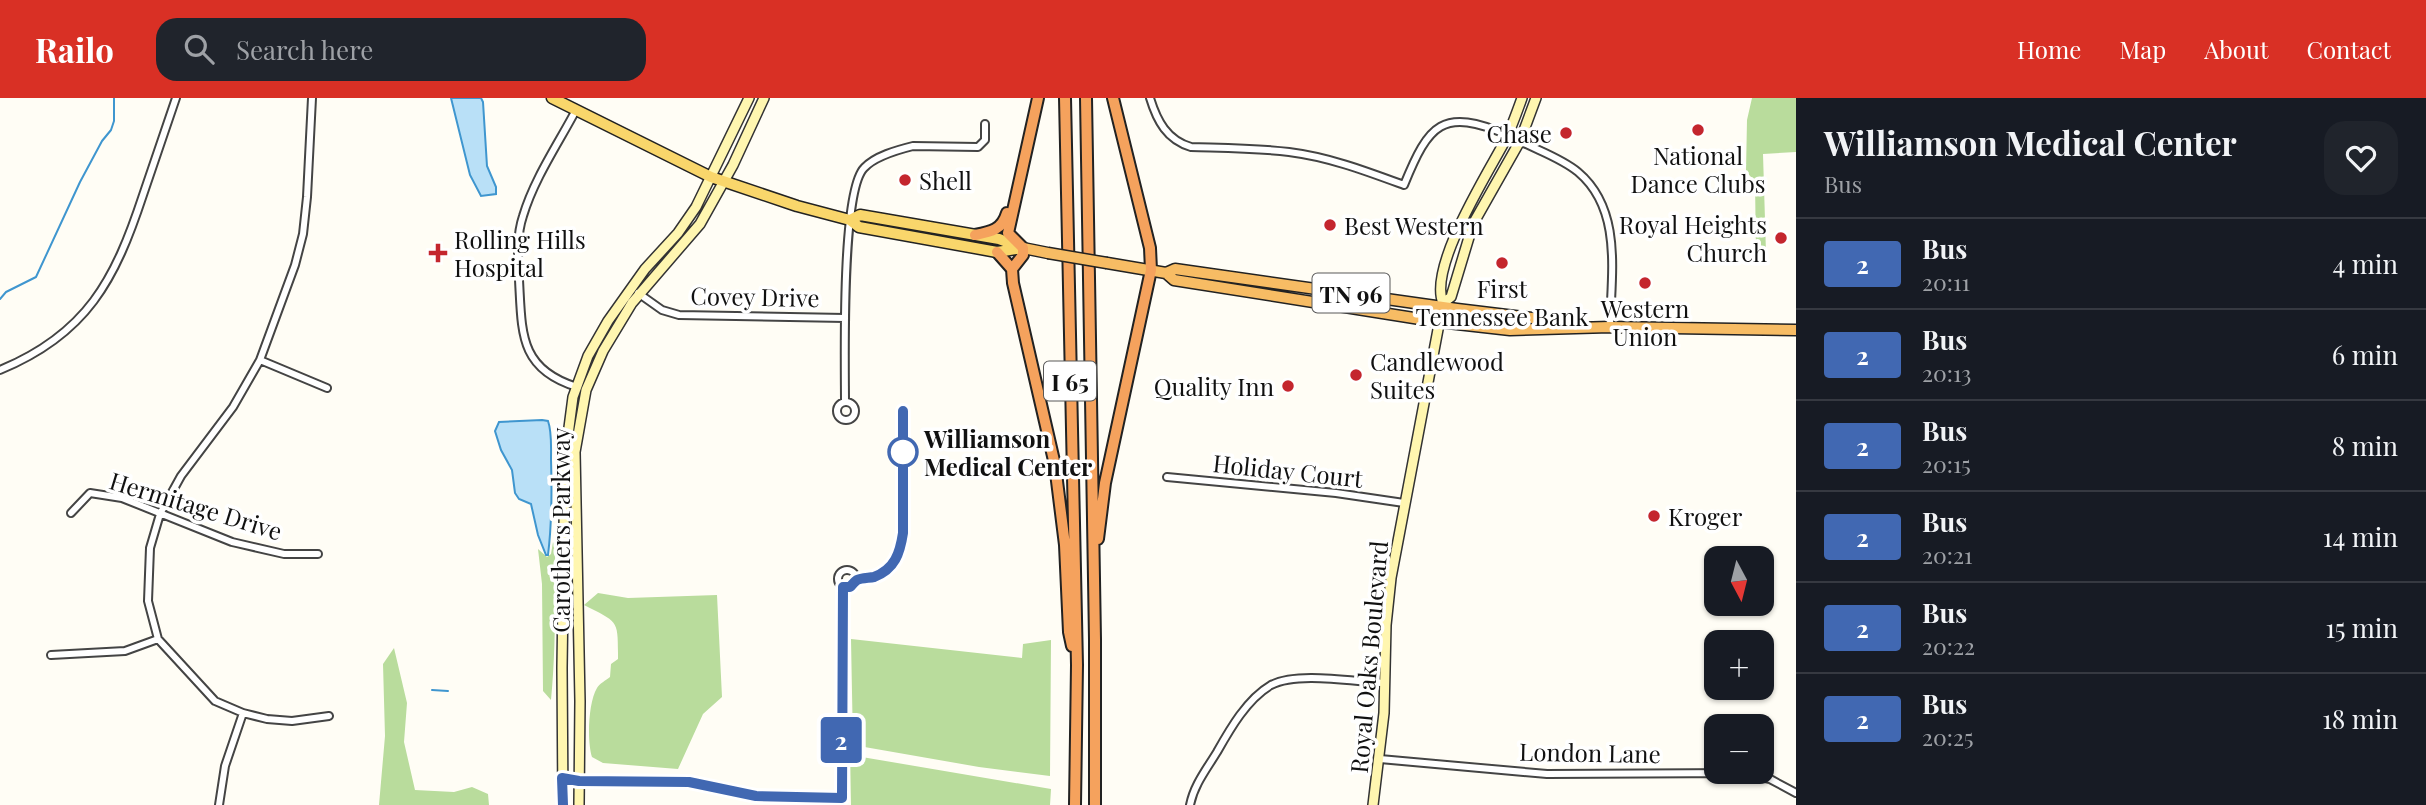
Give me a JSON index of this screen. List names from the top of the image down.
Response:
{
  "streets": {
    "highway": ["TN 96", "I 65"],
    "main road": ["Carothers Parkway", "Royal Oaks Boulevard"],
    "street": [
      "Covey Drive",
      "Holiday Court",
      "Hermitage Drive",
      "London Lane"
    ]
  },
  "crossings": [
    ["TN 96", "Royal Oaks Boulevard"],
    ["Covey Drive", "Carothers Parkway"],
    ["Holiday Court", "Royal Oaks Boulevard"],
    ["Royal Oaks Boulevard", "London Lane"]
  ],
  "places": {
    "other": [
      "National Dance Clubs",
      "Chase",
      "Shell",
      "Best Western",
      "Royal Heights Church",
      "First Tennessee Bank",
      "Western Union",
      "Candlewood Suites",
      "Quality Inn",
      "Williamson Medical Center",
      "Kroger"
    ],
    "health": ["Rolling Hills Hospital"]
  },
  "lines": ["bus line 2"],
  "north": "bottom",
  "page": {
    "header": "Railo",
    "search": "Search here",
    "nav": [
      "Home",
      "Map",
      "About",
      "Contact"
    ],
    "on_map": "2",
    "heading": ["Williamson Medical Center", "Bus"],
    "list": [
      {
        "mark": "2",
        "name": "Bus",
        "note": "20:11",
        "value": "4 min"
      },
      {
        "mark": "2",
        "name": "Bus",
        "note": "20:13",
        "value": "6 min"
      },
      {
        "mark": "2",
        "name": "Bus",
        "note": "20:15",
        "value": "8 min"
      },
      {
        "mark": "2",
        "name": "Bus",
        "note": "20:21",
        "value": "14 min"
      },
      {
        "mark": "2",
        "name": "Bus",
        "note": "20:22",
        "value": "15 min"
      },
      {
        "mark": "2",
        "name": "Bus",
        "note": "20:25",
        "value": "18 min"
      }
    ],
    "map_buttons": ["+", "−"]
  }
}
